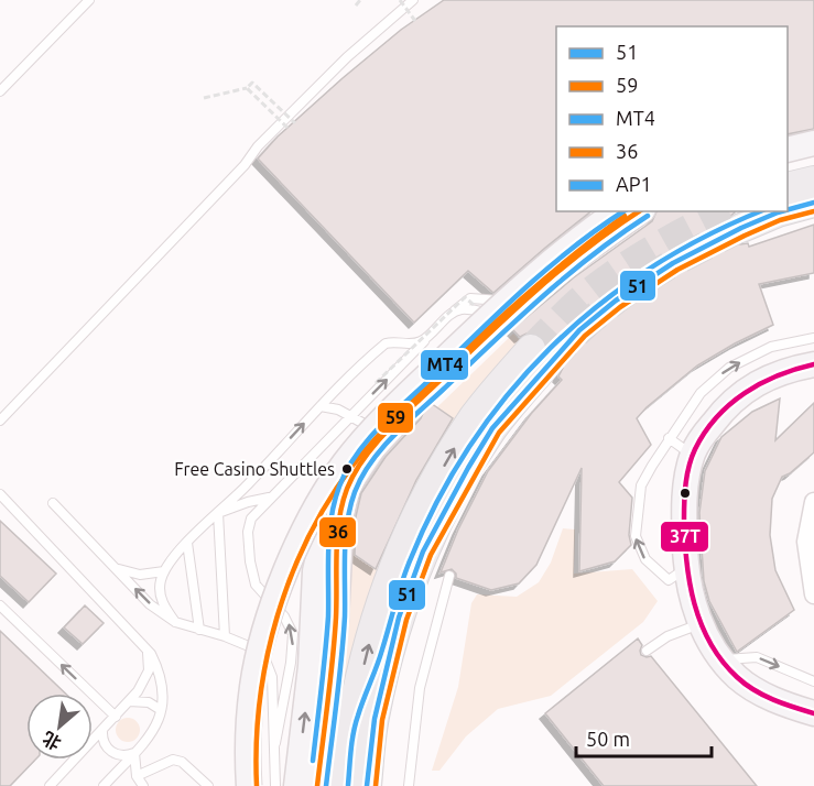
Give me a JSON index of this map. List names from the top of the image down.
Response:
{
  "places": ["Free Casino Shuttles"],
  "lines": [
    "transit line 51",
    "transit line 59",
    "transit line MT4",
    "transit line 36",
    "transit line AP1",
    "transit line 37T"
  ],
  "legend": [
    "51",
    "59",
    "MT4",
    "36",
    "AP1"
  ],
  "scale_bar": "50 m",
  "north": "bottom left"
}
